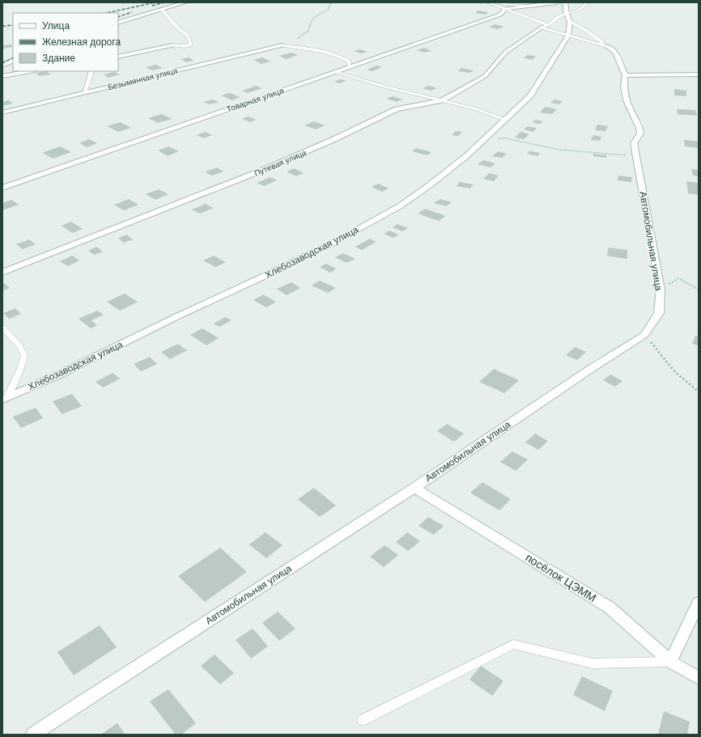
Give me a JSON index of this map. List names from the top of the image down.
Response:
{
  "streets": {
    "street": [
      "Безымянная улица",
      "Товарная улица",
      "Путевая улица",
      "Автомобильная улица",
      "Хлебозаводская улица",
      "посёлок ЦЭММ"
    ]
  },
  "crossings": [
    ["Автомобильная улица", "посёлок ЦЭММ"]
  ],
  "legend": ["Улица", "Железная дорога", "Здание"]
}
